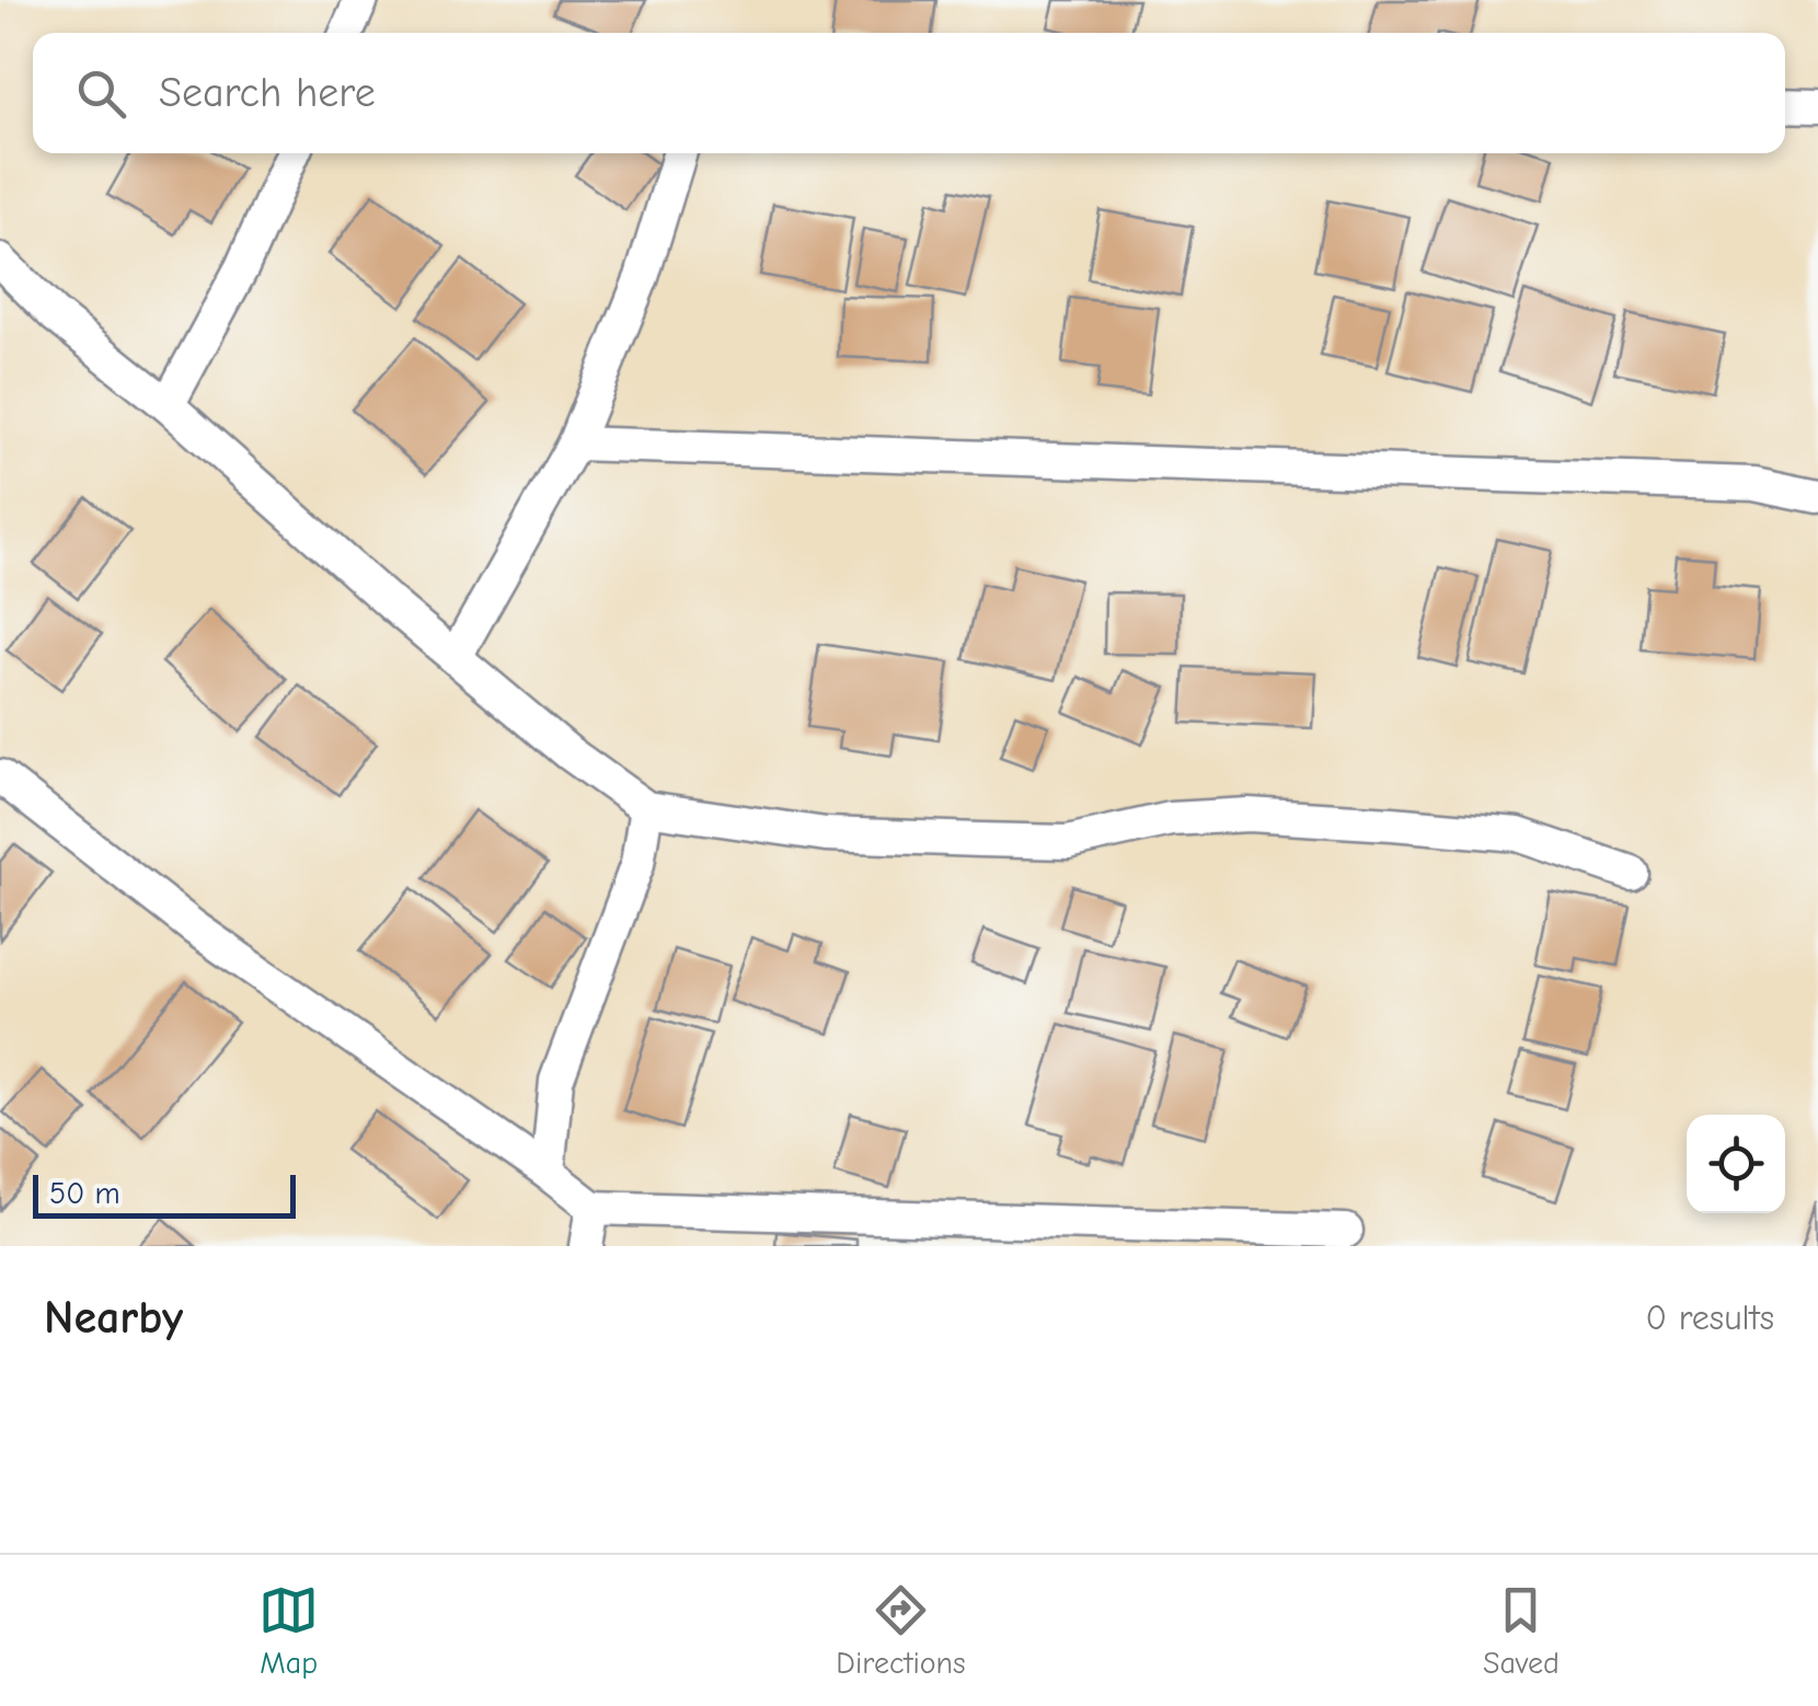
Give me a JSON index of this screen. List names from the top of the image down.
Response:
{
  "scale_bar": "50 m",
  "page": {
    "search": "Search here",
    "scale": "50 m",
    "heading": ["Nearby", "0 results"],
    "nav": ["Map", "Directions", "Saved"]
  }
}
